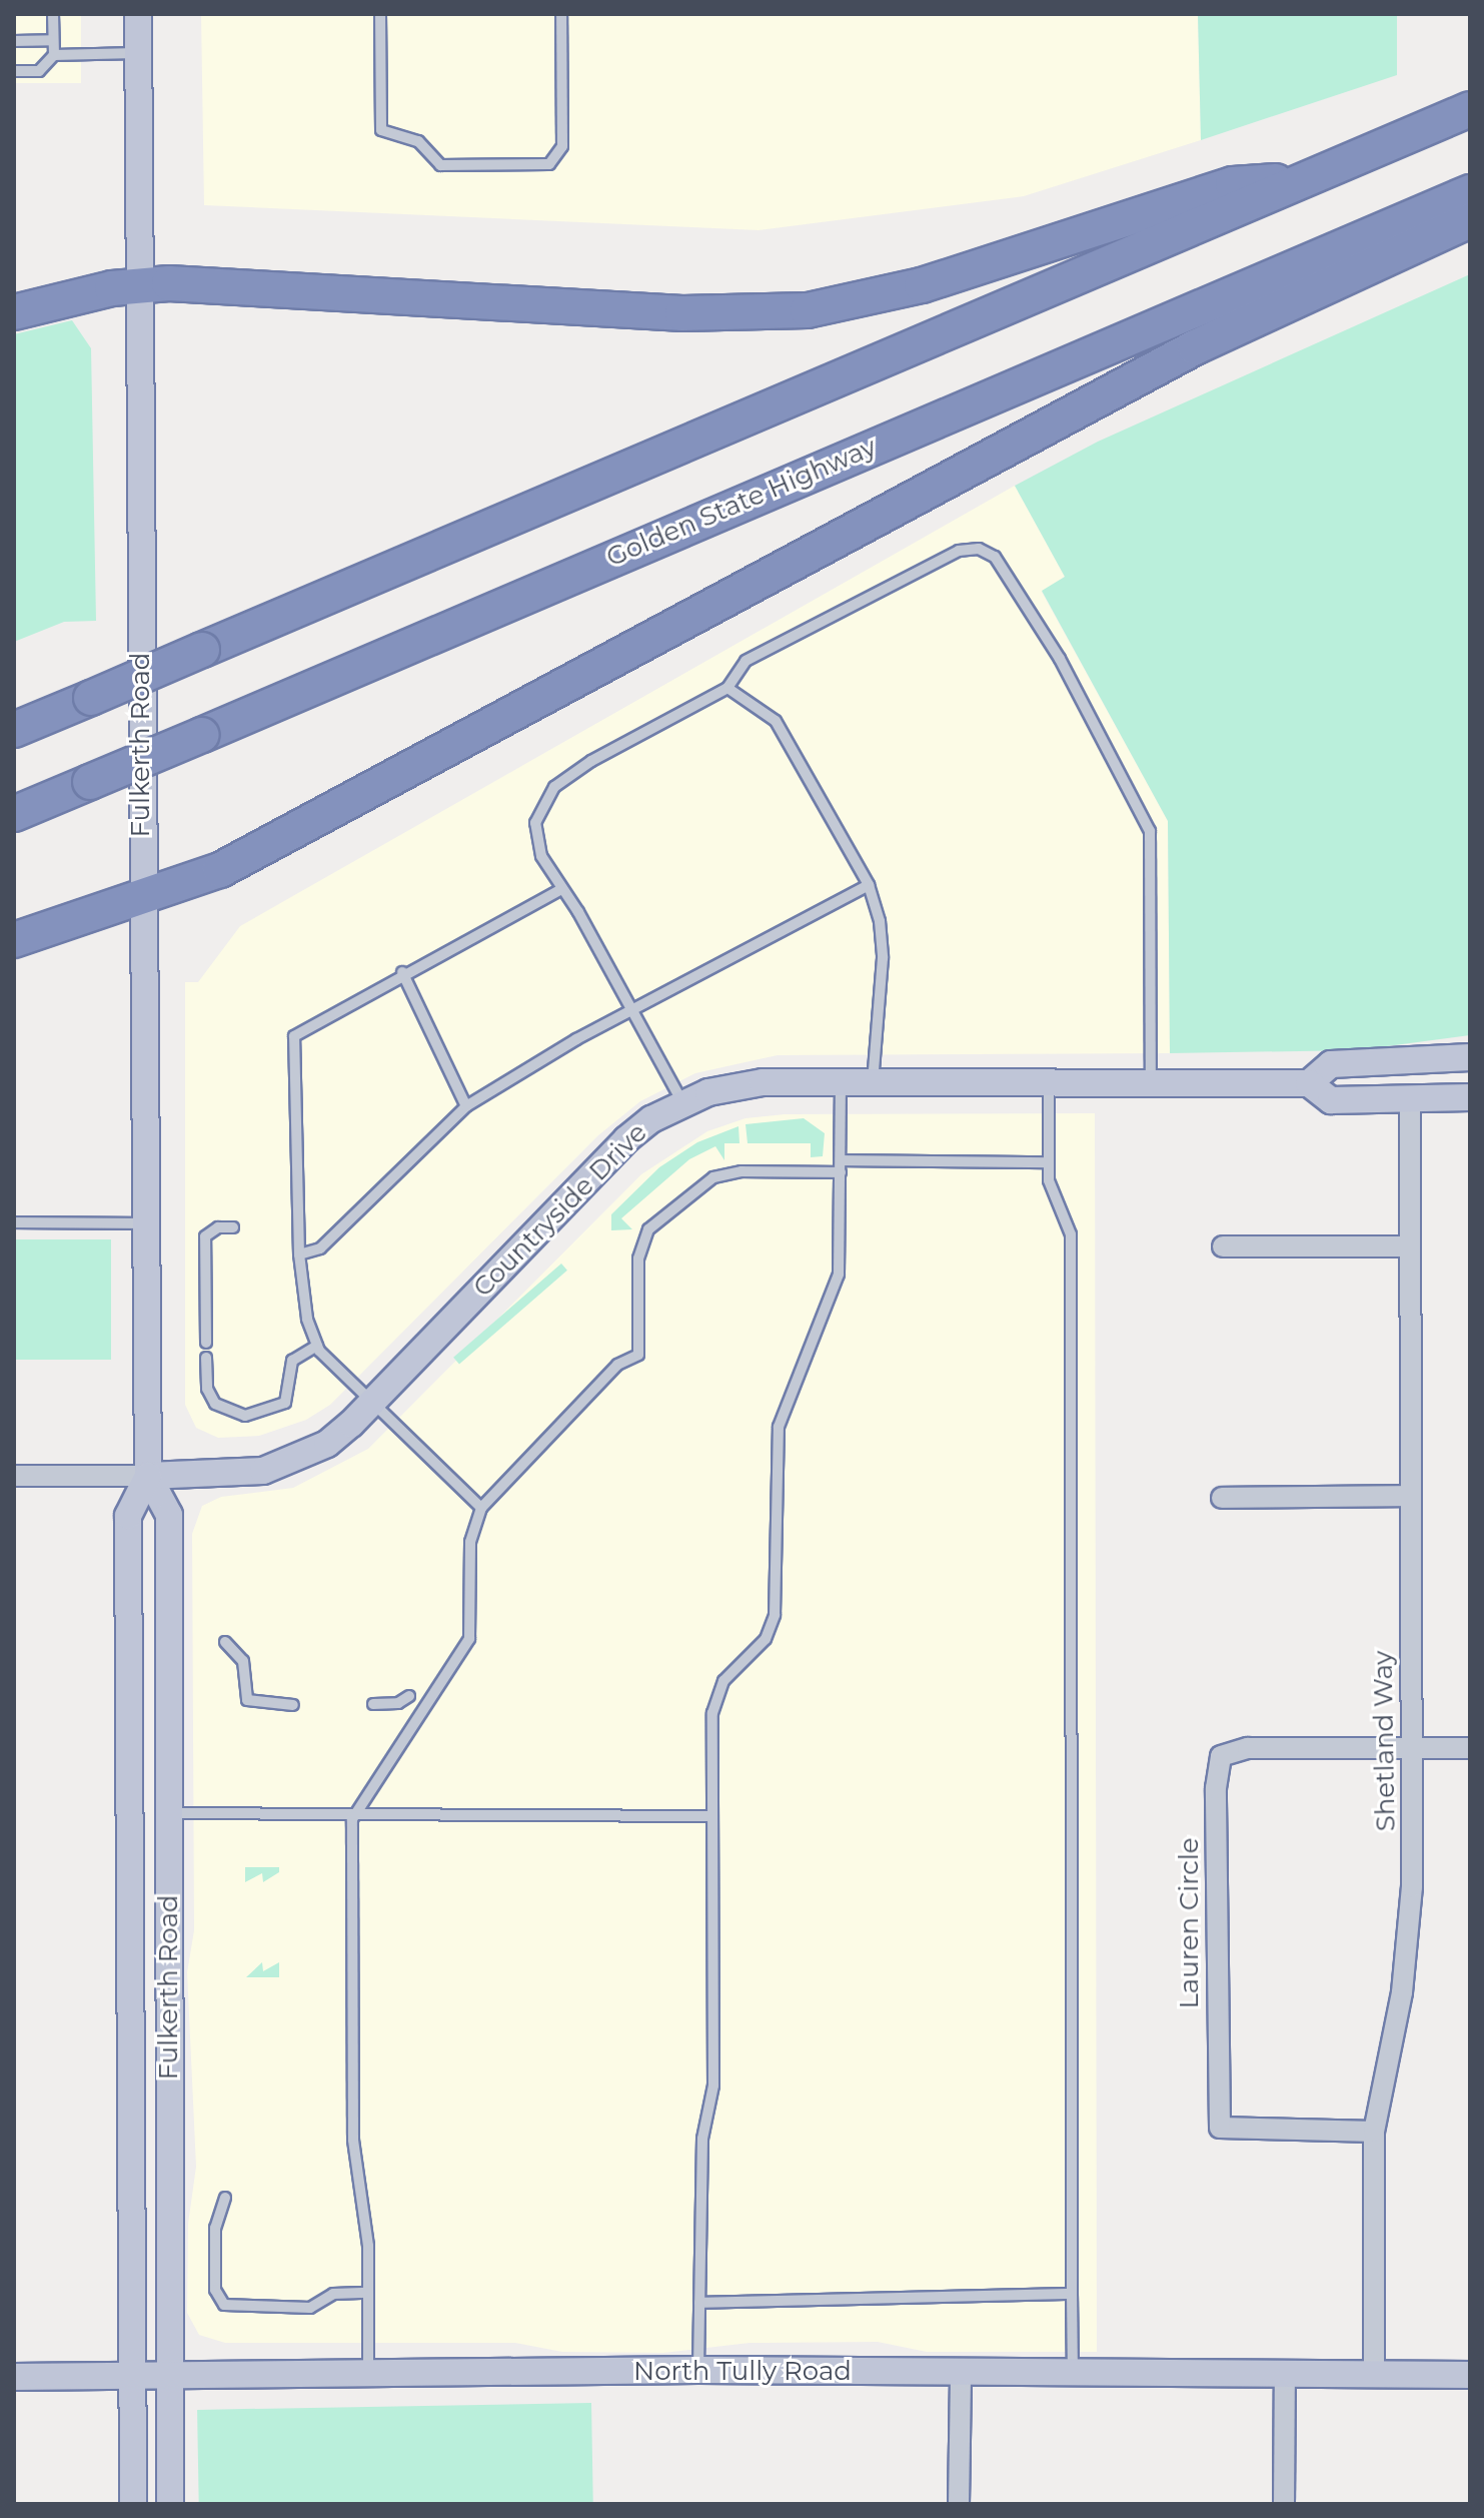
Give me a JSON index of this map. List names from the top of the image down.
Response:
{
  "streets": {
    "highway": ["Golden State Highway"],
    "street": [
      "Fulkerth Road",
      "Countryside Drive",
      "Shetland Way",
      "Lauren Circle",
      "North Tully Road"
    ]
  },
  "crossings": [
    ["Fulkerth Road", "Countryside Drive"],
    ["Fulkerth Road", "North Tully Road"],
    ["Countryside Drive", "Shetland Way"],
    ["Shetland Way", "Lauren Circle"],
    ["Shetland Way", "North Tully Road"]
  ]
}
